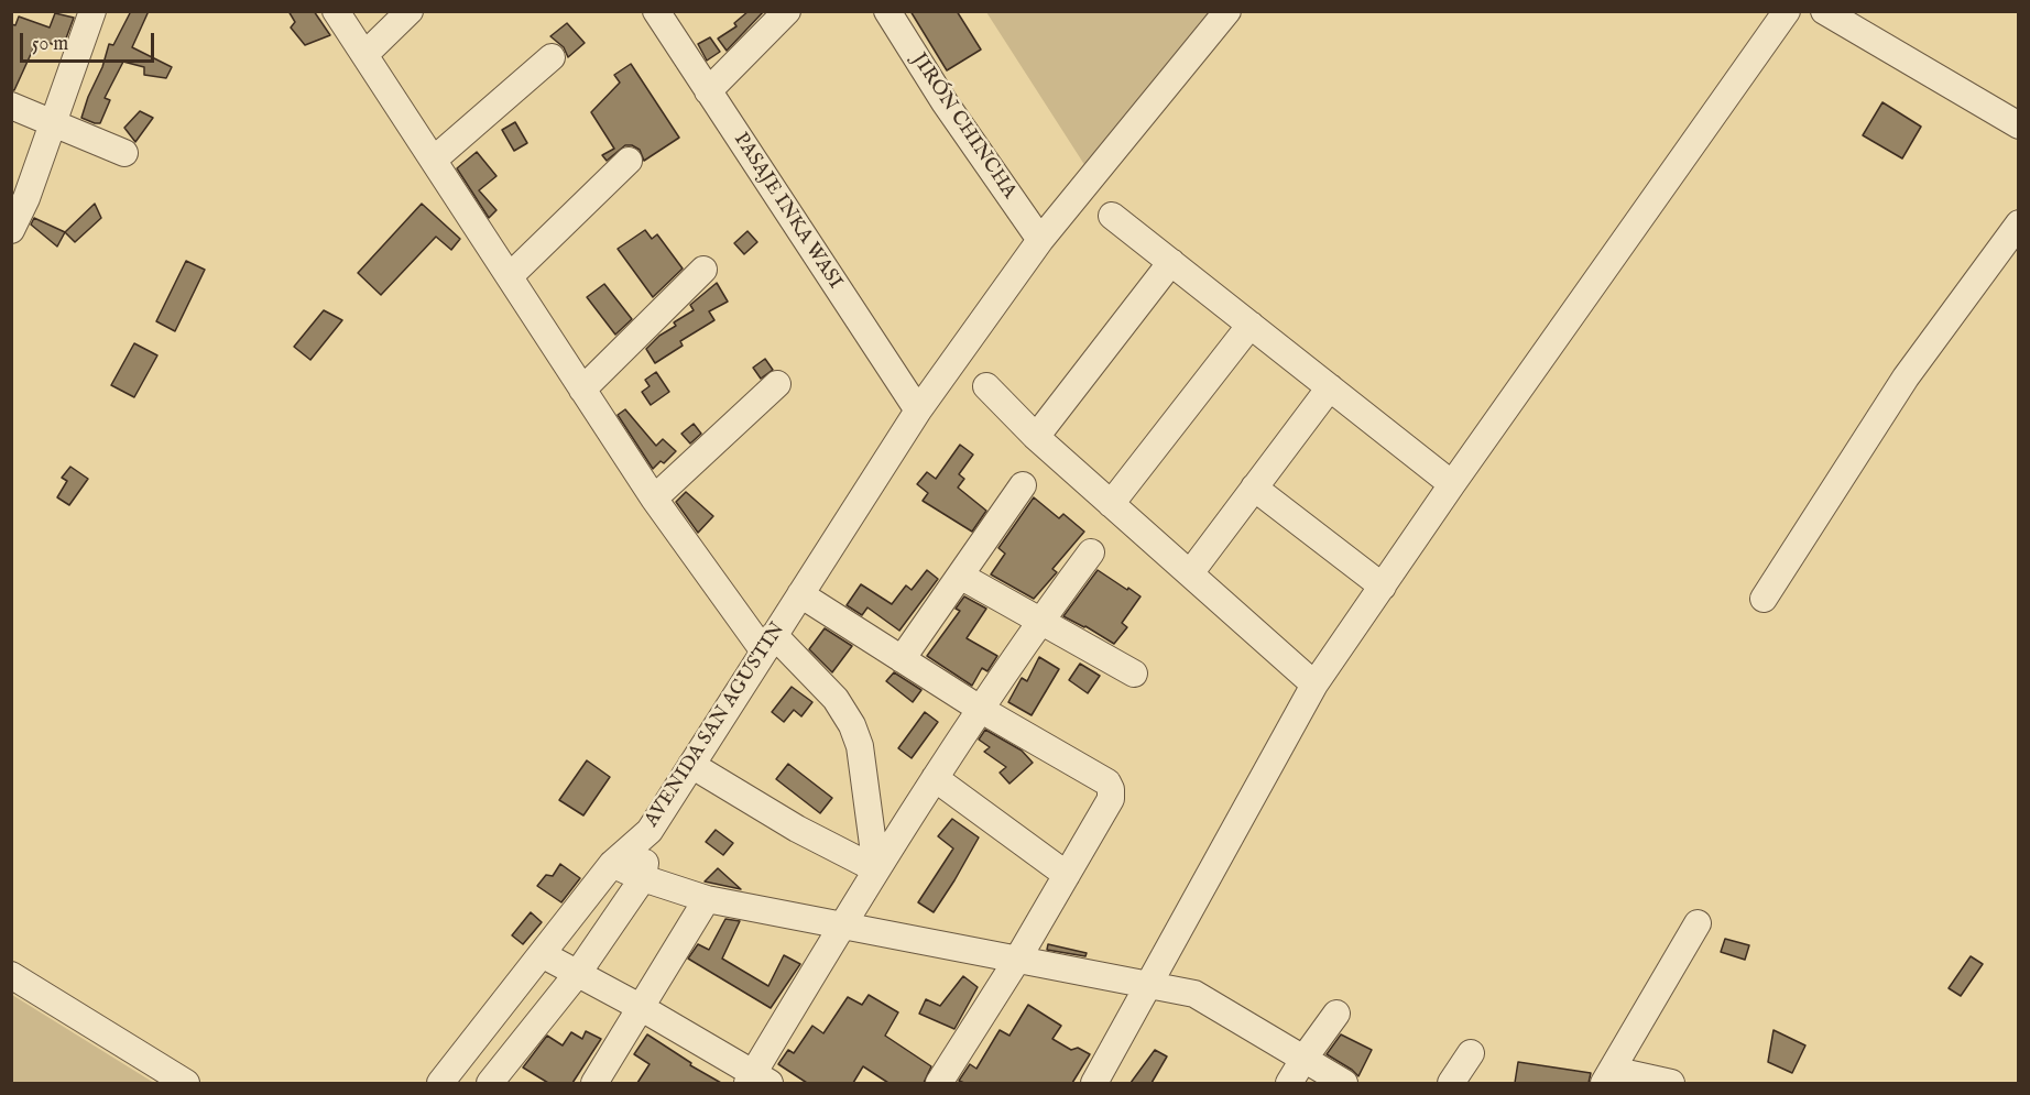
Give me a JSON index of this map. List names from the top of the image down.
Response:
{
  "streets": {
    "street": ["JIRÓN CHINCHA", "PASAJE INKA WASI", "AVENIDA SAN AGUSTIN"]
  },
  "crossings": [
    ["JIRÓN CHINCHA", "AVENIDA SAN AGUSTIN"],
    ["PASAJE INKA WASI", "AVENIDA SAN AGUSTIN"]
  ],
  "scale_bar": "50 m"
}
